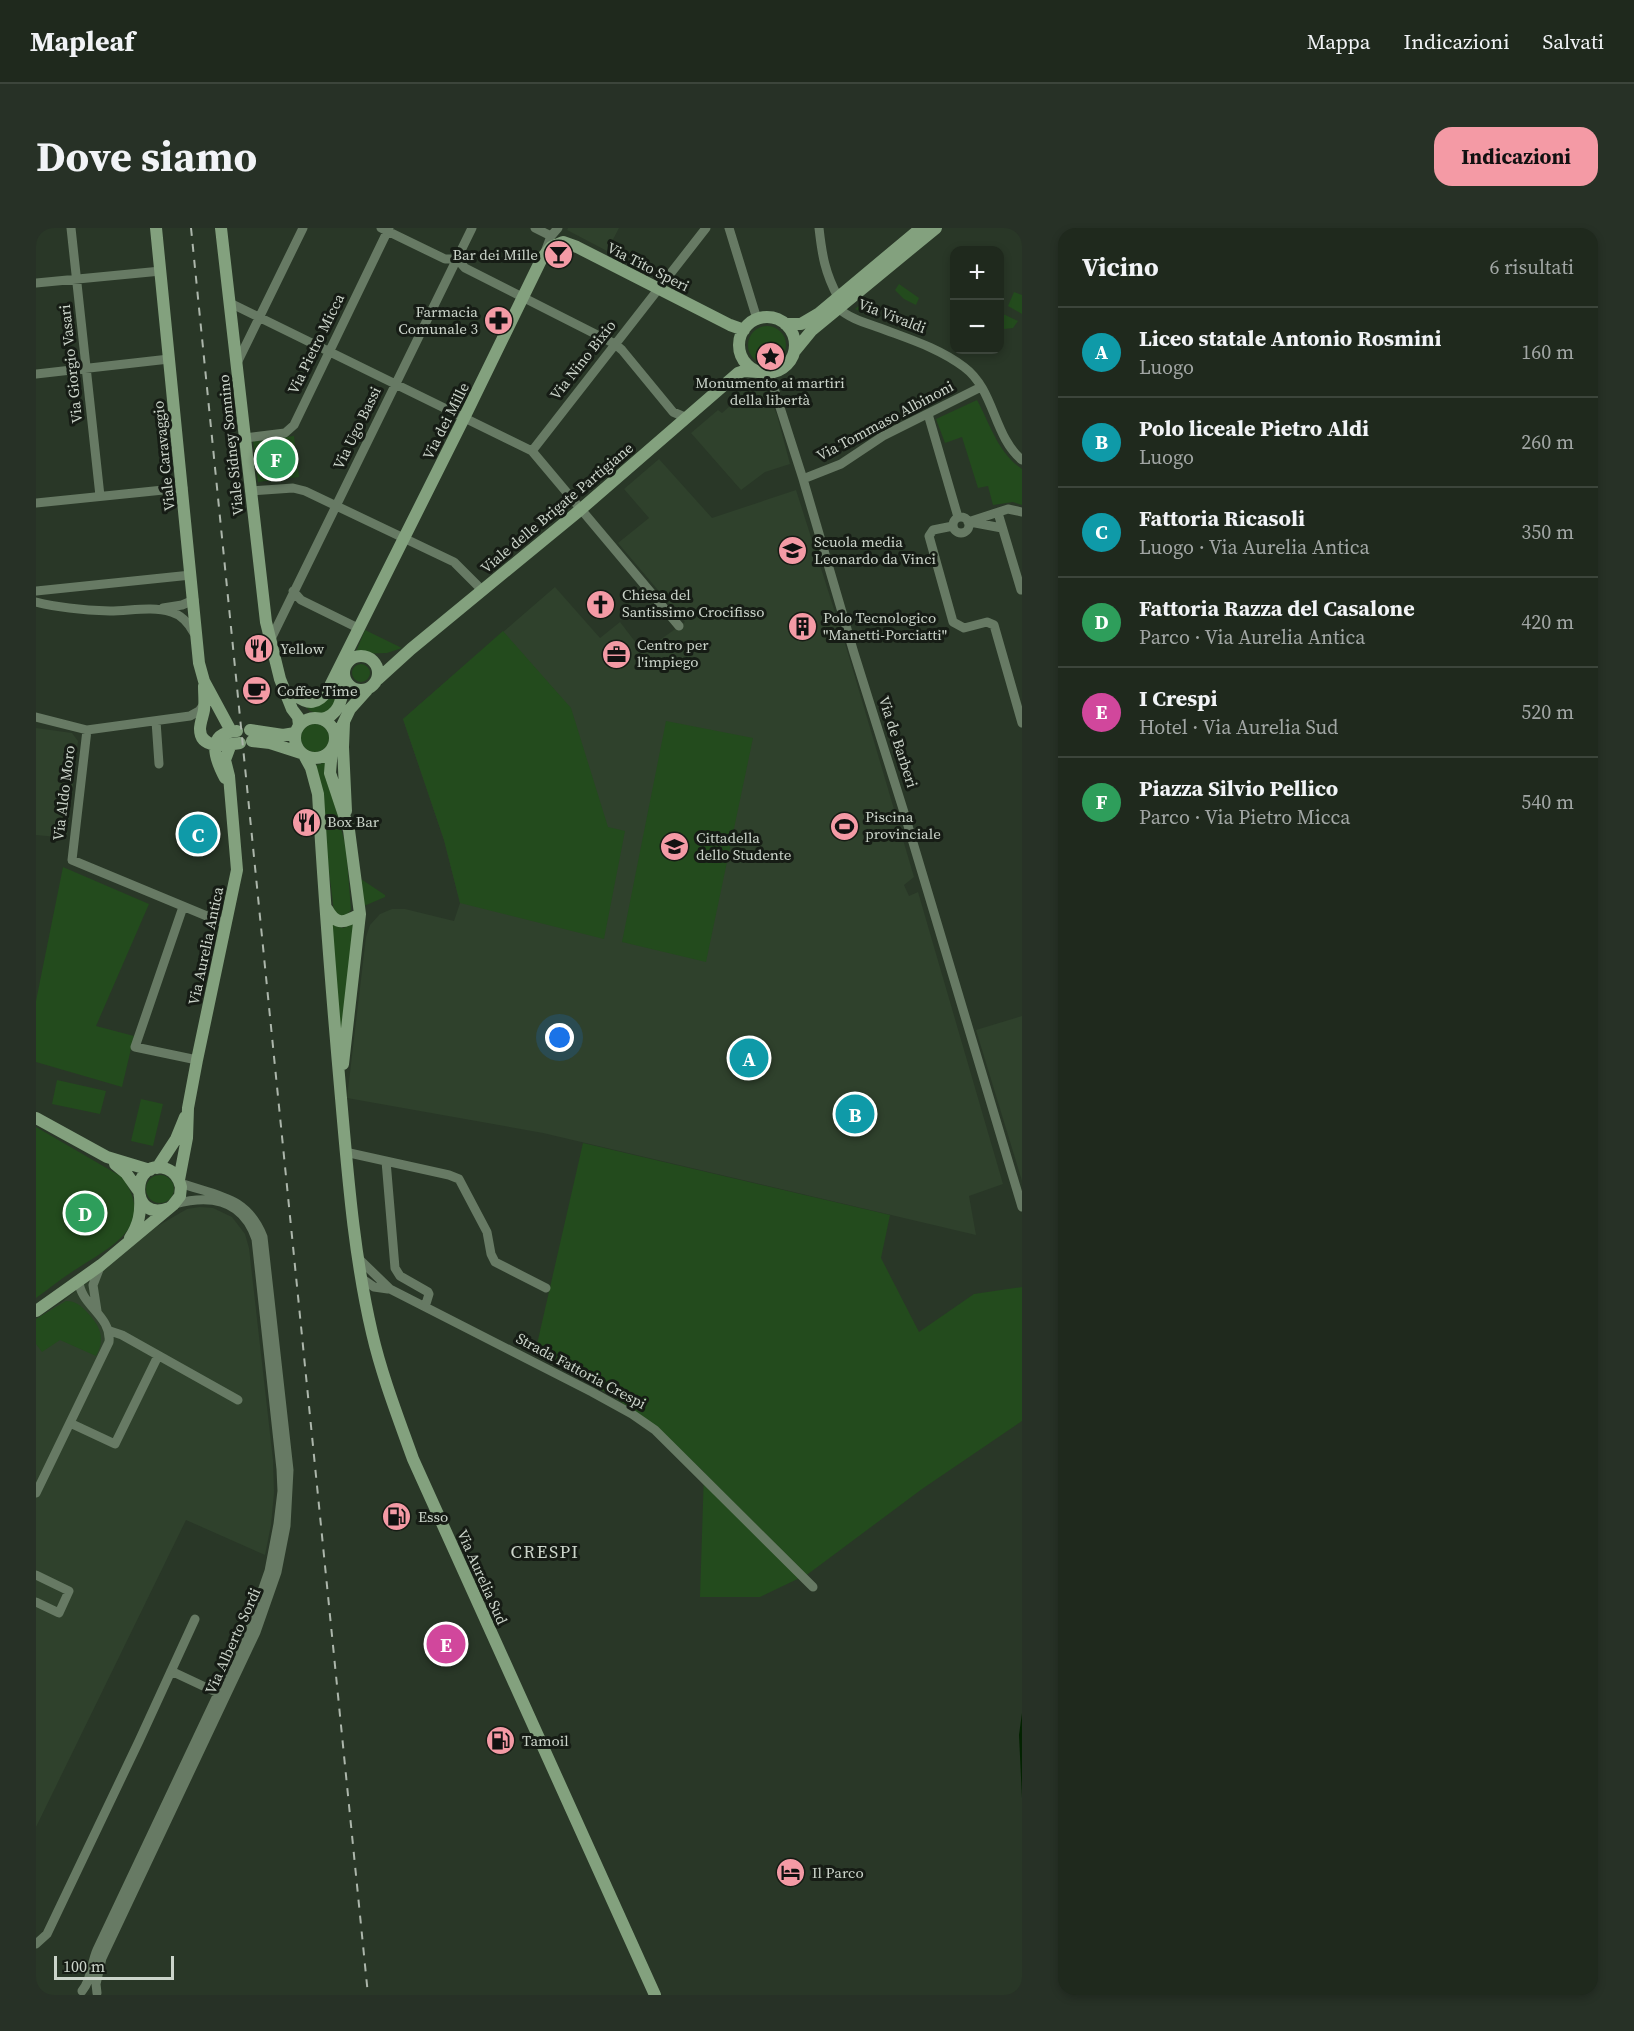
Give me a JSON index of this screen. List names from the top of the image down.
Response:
{
  "streets": {
    "main road": [
      "Via Tito Speri",
      "Via dei Mille",
      "Viale Sidney Sonnino",
      "Viale Caravaggio",
      "Viale delle Brigate Partigiane",
      "Via Aurelia Antica",
      "Via Aurelia Sud"
    ],
    "street": [
      "Via Vivaldi",
      "Via Pietro Micca",
      "Via Nino Bixio",
      "Via Giorgio Vasari",
      "Via Tommaso Albinoni",
      "Via Ugo Bassi",
      "Via de Barberi",
      "Via Aldo Moro",
      "Strada Fattoria Crespi",
      "Via Alberto Sordi"
    ]
  },
  "crossings": [
    ["Via Tito Speri", "Via Nino Bixio"],
    ["Via Tito Speri", "Via dei Mille"],
    ["Via Tito Speri", "Viale delle Brigate Partigiane"],
    ["Via Tito Speri", "Via de Barberi"],
    ["Via Vivaldi", "Via Tommaso Albinoni"],
    ["Via Pietro Micca", "Viale Sidney Sonnino"],
    ["Via dei Mille", "Viale delle Brigate Partigiane"],
    ["Via Tommaso Albinoni", "Via de Barberi"],
    ["Via Ugo Bassi", "Viale Sidney Sonnino"],
    ["Viale Caravaggio", "Via Aurelia Antica"],
    ["Viale delle Brigate Partigiane", "Via de Barberi"],
    ["Via Aurelia Antica", "Via Alberto Sordi"],
    ["Strada Fattoria Crespi", "Via Aurelia Sud"]
  ],
  "districts": ["CRESPI"],
  "places": {
    "bar": ["Bar dei Mille"],
    "pharmacy": ["Farmacia Comunale 3"],
    "place": ["Monumento ai martiri della libertà"],
    "school or university": ["Scuola media Leonardo da Vinci", "Cittadella dello Studente"],
    "church": ["Chiesa del Santissimo Crocifisso"],
    "building": ["Polo Tecnologico \"Manetti-Porciatti\""],
    "restaurant": ["Yellow", "Box Bar"],
    "office": ["Centro per l'impiego"],
    "cafe": ["Coffee Time"],
    "sports": ["Piscina provinciale"],
    "fuel station": ["Esso", "Tamoil"],
    "hotel": ["Il Parco"]
  },
  "scale_bar": "100 m",
  "page": {
    "header": "Mapleaf",
    "nav": ["Mappa", "Indicazioni", "Salvati"],
    "title": "Dove siamo",
    "buttons": "Indicazioni",
    "heading": ["Vicino", "6 risultati"],
    "map_buttons": ["+", "−"],
    "list": [
      {
        "mark": "A",
        "name": "Liceo statale Antonio Rosmini",
        "note": "Luogo",
        "value": "160 m"
      },
      {
        "mark": "B",
        "name": "Polo liceale Pietro Aldi",
        "note": "Luogo",
        "value": "260 m"
      },
      {
        "mark": "C",
        "name": "Fattoria Ricasoli",
        "note": "Luogo · Via Aurelia Antica",
        "value": "350 m"
      },
      {
        "mark": "D",
        "name": "Fattoria Razza del Casalone",
        "note": "Parco · Via Aurelia Antica",
        "value": "420 m"
      },
      {
        "mark": "E",
        "name": "I Crespi",
        "note": "Hotel · Via Aurelia Sud",
        "value": "520 m"
      },
      {
        "mark": "F",
        "name": "Piazza Silvio Pellico",
        "note": "Parco · Via Pietro Micca",
        "value": "540 m"
      }
    ],
    "pins": [
      "F",
      "C",
      "A",
      "B",
      "D",
      "E"
    ],
    "scale": "100 m"
  }
}
